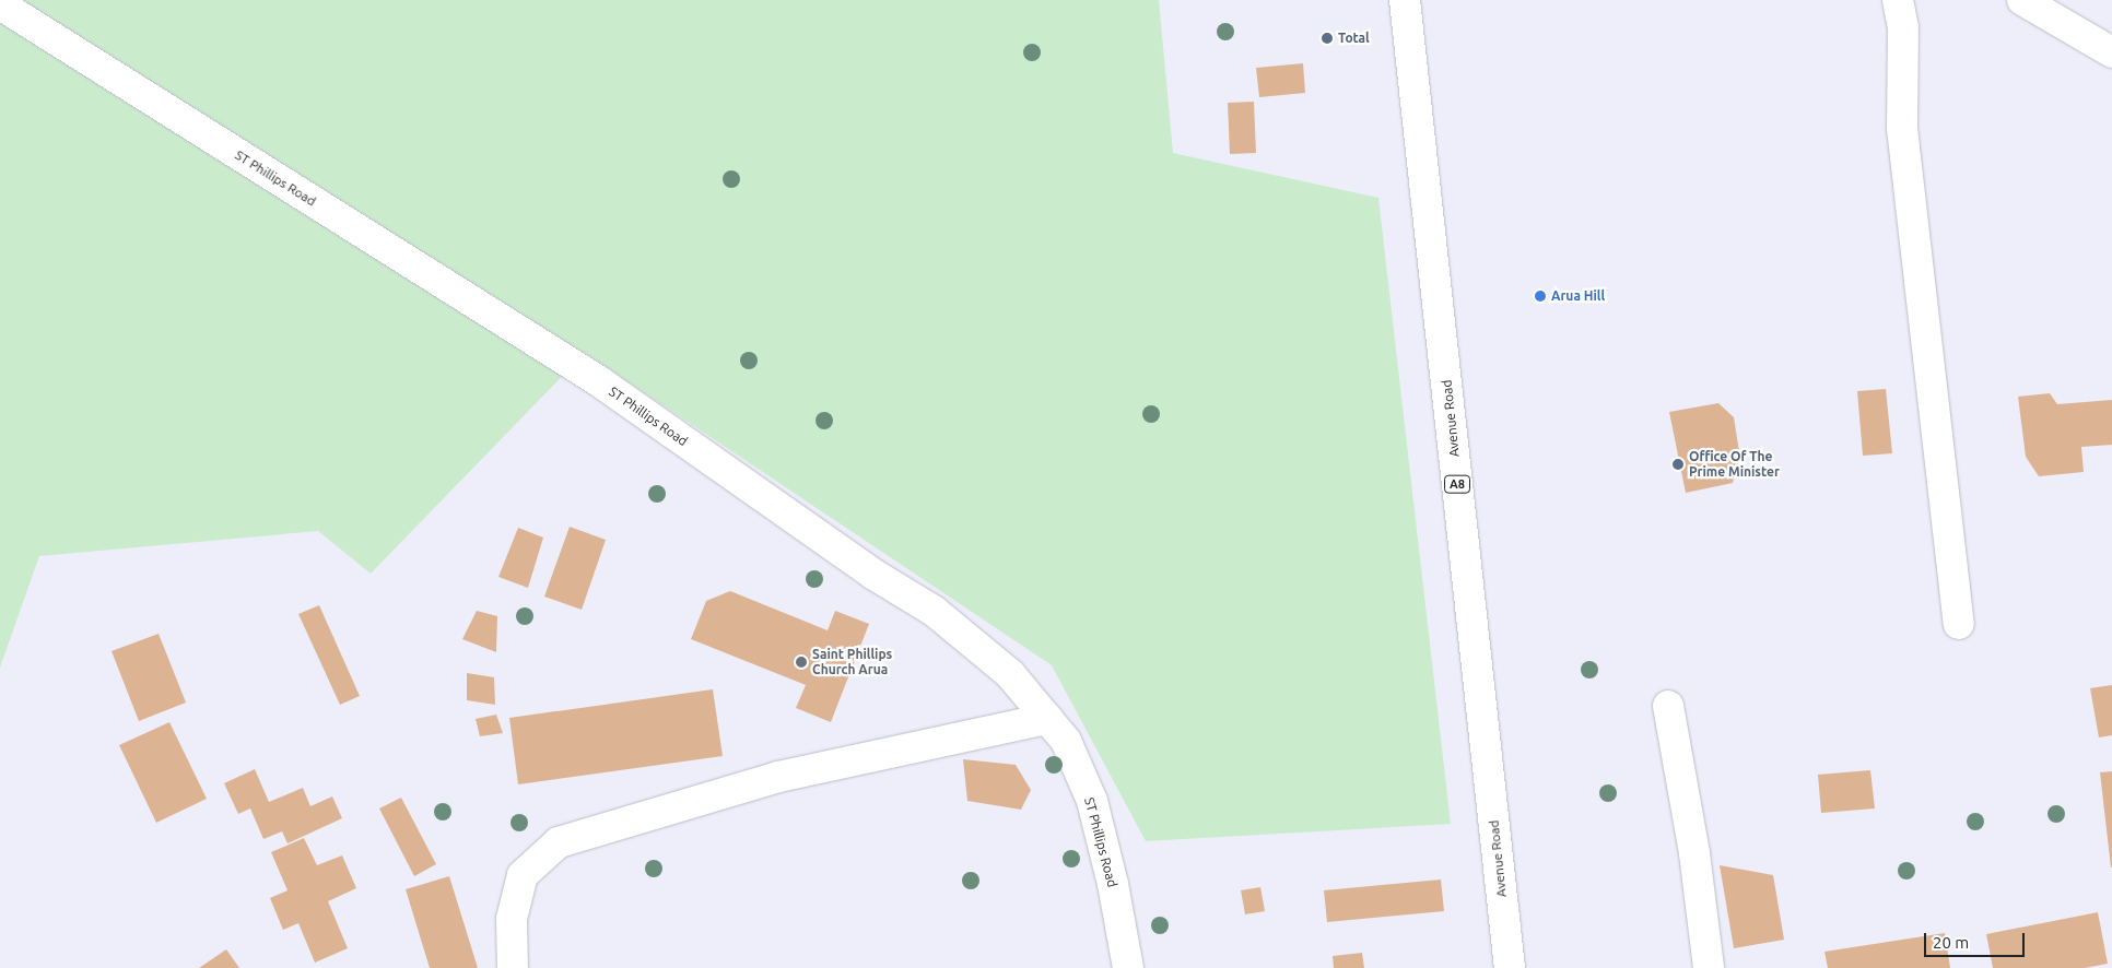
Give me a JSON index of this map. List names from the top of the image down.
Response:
{
  "streets": {
    "main road": ["ST Phillips Road", "Avenue Road", "A8"]
  },
  "places": [
    "Total",
    "Arua Hill",
    "Office Of The Prime Minister",
    "Saint Phillips Church Arua"
  ],
  "scale_bar": "20 m"
}
